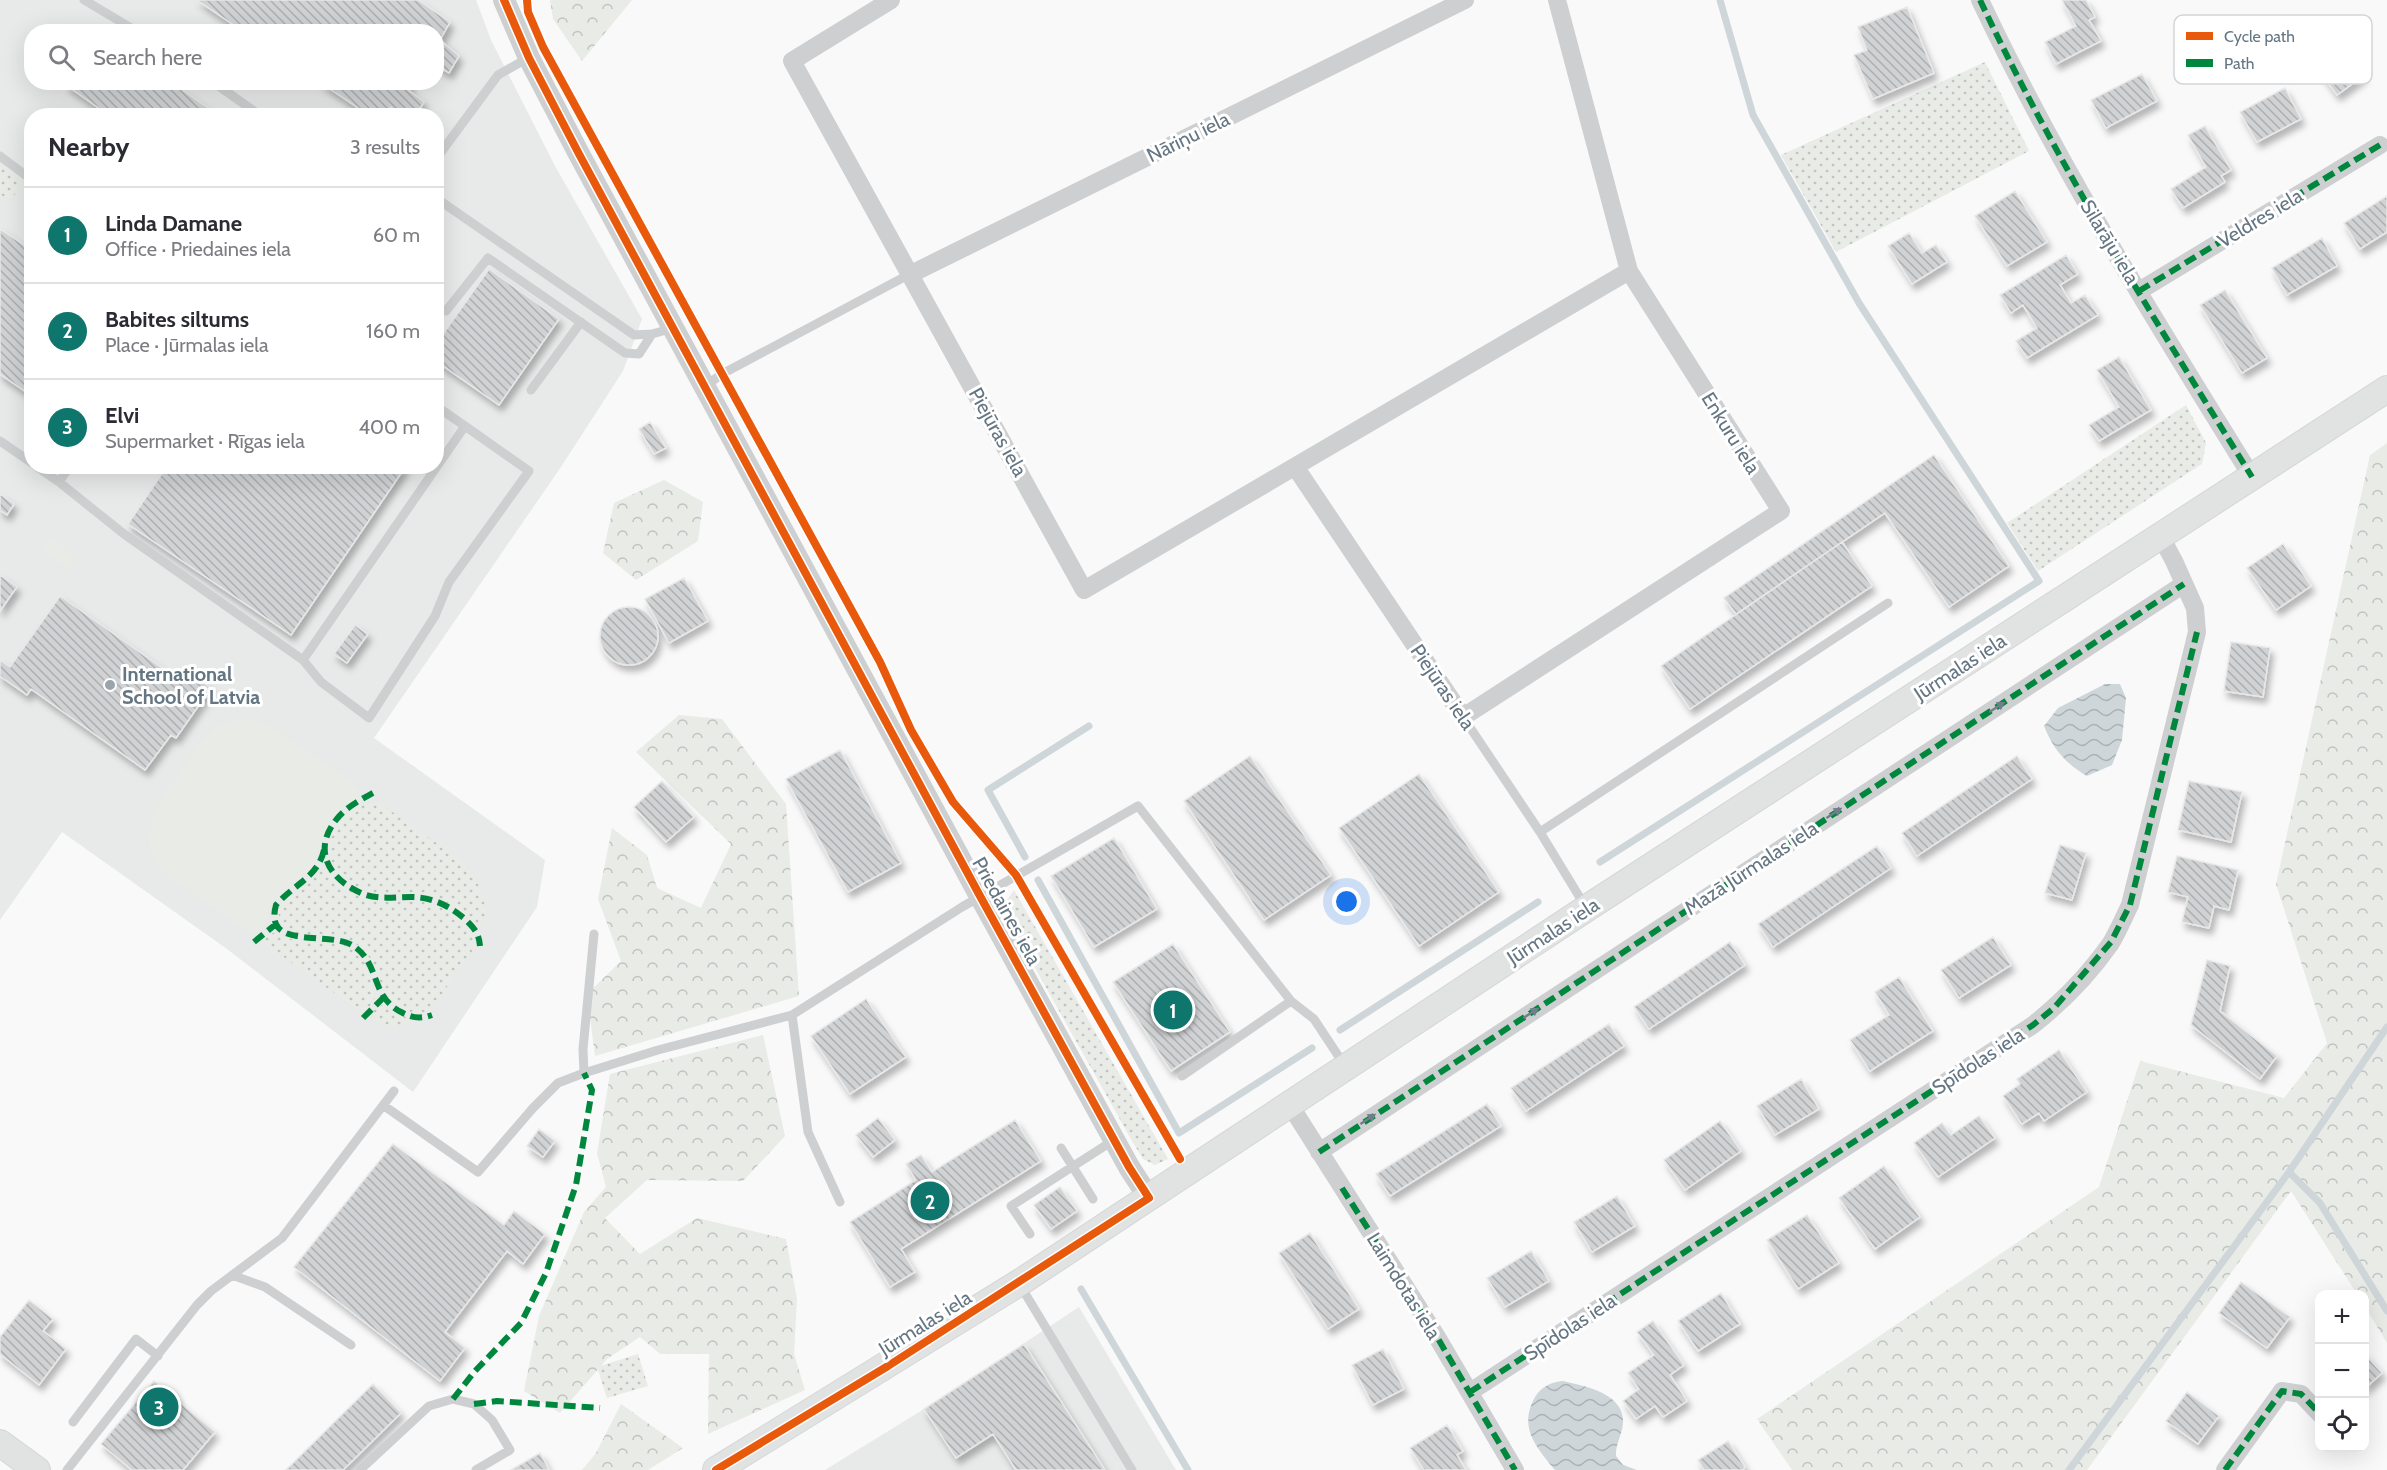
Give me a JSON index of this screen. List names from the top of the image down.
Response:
{
  "streets": {
    "main road": ["Jūrmalas iela"],
    "street": [
      "Nāriņu iela",
      "Veldres iela",
      "Silarāju iela",
      "Piejūras iela",
      "Enkuru iela",
      "Mazā Jūrmalas iela",
      "Priedaines iela",
      "Spīdolas iela",
      "Laimdotas iela"
    ]
  },
  "crossings": [
    ["Nāriņu iela", "Piejūras iela"],
    ["Veldres iela", "Silarāju iela"],
    ["Silarāju iela", "Jūrmalas iela"],
    ["Piejūras iela", "Enkuru iela"],
    ["Piejūras iela", "Jūrmalas iela"],
    ["Jūrmalas iela", "Priedaines iela"],
    ["Jūrmalas iela", "Spīdolas iela"],
    ["Jūrmalas iela", "Laimdotas iela"],
    ["Mazā Jūrmalas iela", "Spīdolas iela"],
    ["Mazā Jūrmalas iela", "Laimdotas iela"],
    ["Spīdolas iela", "Laimdotas iela"]
  ],
  "one_way": ["Mazā Jūrmalas iela"],
  "places": ["International School of Latvia"],
  "legend": ["Cycle path", "Path"],
  "page": {
    "search": "Search here",
    "heading": ["Nearby", "3 results"],
    "list": [
      {
        "mark": "1",
        "name": "Linda Damane",
        "note": "Office · Priedaines iela",
        "value": "60 m"
      },
      {
        "mark": "2",
        "name": "Babites siltums",
        "note": "Place · Jūrmalas iela",
        "value": "160 m"
      },
      {
        "mark": "3",
        "name": "Elvi",
        "note": "Supermarket · Rīgas iela",
        "value": "400 m"
      }
    ],
    "pins": ["1", "2", "3"],
    "map_buttons": ["+", "−"]
  }
}
